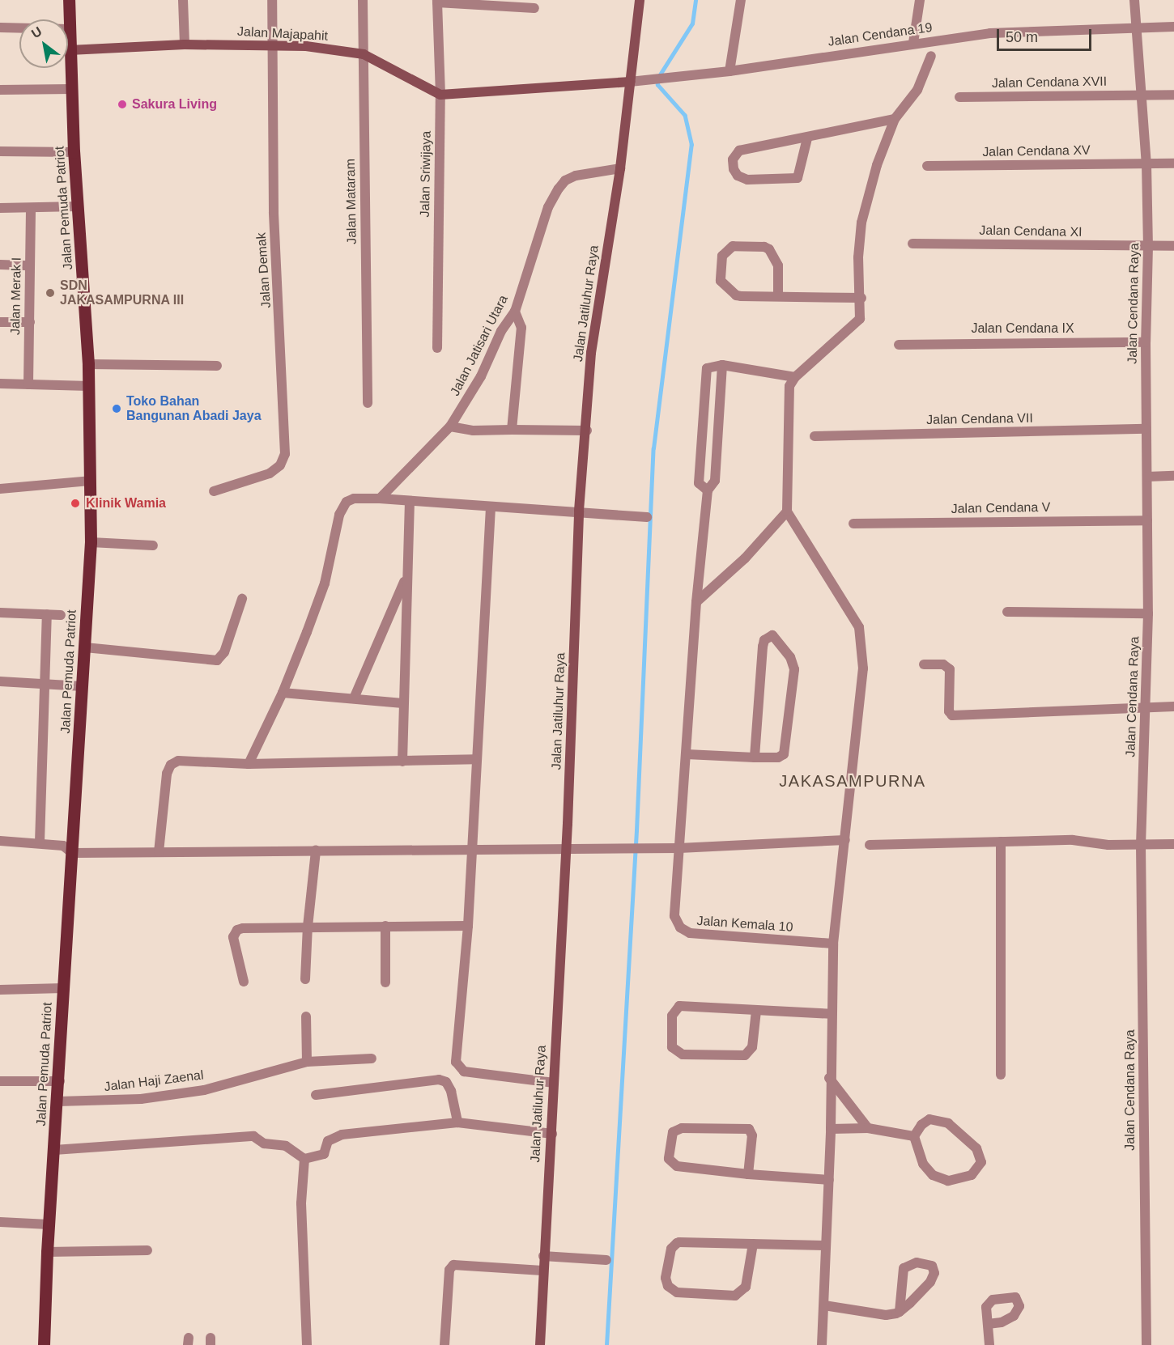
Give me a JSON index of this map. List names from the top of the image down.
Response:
{
  "streets": {
    "main road": ["Jalan Pemuda Patriot"],
    "street": [
      "Jalan Majapahit",
      "Jalan Cendana 19",
      "Jalan Cendana XVII",
      "Jalan Cendana XV",
      "Jalan Sriwijaya",
      "Jalan Mataram",
      "Jalan Cendana XI",
      "Jalan Demak",
      "Jalan Merak I",
      "Jalan Jatiluhur Raya",
      "Jalan Cendana Raya",
      "Jalan Cendana IX",
      "Jalan Jatisari Utara",
      "Jalan Cendana VII",
      "Jalan Cendana V",
      "Jalan Kemala 10",
      "Jalan Haji Zaenal"
    ]
  },
  "crossings": [
    ["Jalan Majapahit", "Jalan Sriwijaya"],
    ["Jalan Majapahit", "Jalan Mataram"],
    ["Jalan Majapahit", "Jalan Pemuda Patriot"],
    ["Jalan Majapahit", "Jalan Demak"],
    ["Jalan Cendana 19", "Jalan Jatiluhur Raya"],
    ["Jalan Cendana 19", "Jalan Cendana Raya"],
    ["Jalan Cendana XVII", "Jalan Cendana Raya"],
    ["Jalan Cendana XV", "Jalan Cendana Raya"],
    ["Jalan Pemuda Patriot", "Jalan Haji Zaenal"],
    ["Jalan Cendana XI", "Jalan Cendana Raya"],
    ["Jalan Jatiluhur Raya", "Jalan Jatisari Utara"],
    ["Jalan Cendana Raya", "Jalan Cendana IX"],
    ["Jalan Cendana Raya", "Jalan Cendana VII"],
    ["Jalan Cendana Raya", "Jalan Cendana V"]
  ],
  "districts": ["JAKASAMPURNA"],
  "places": [
    "Sakura Living",
    "SDN JAKASAMPURNA III",
    "Toko Bahan Bangunan Abadi Jaya",
    "Klinik Wamia"
  ],
  "scale_bar": "50 m",
  "north": "top left"
}
